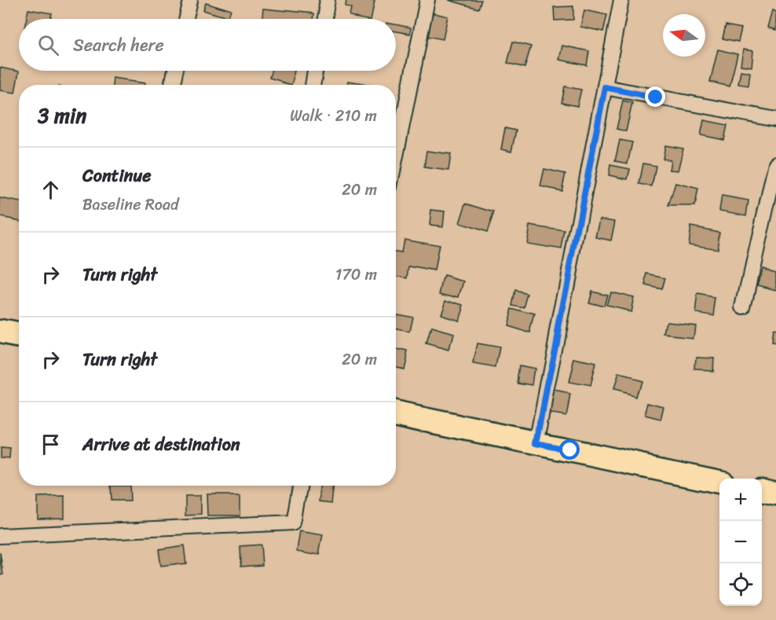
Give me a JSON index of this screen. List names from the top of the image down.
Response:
{
  "north": "left",
  "page": {
    "search": "Search here",
    "heading": ["3 min", "Walk · 210 m"],
    "list": [
      ["Continue", "Baseline Road", "20 m"],
      ["Turn right", "170 m"],
      ["Turn right", "20 m"],
      "Arrive at destination"
    ],
    "map_buttons": ["+", "−"]
  }
}
